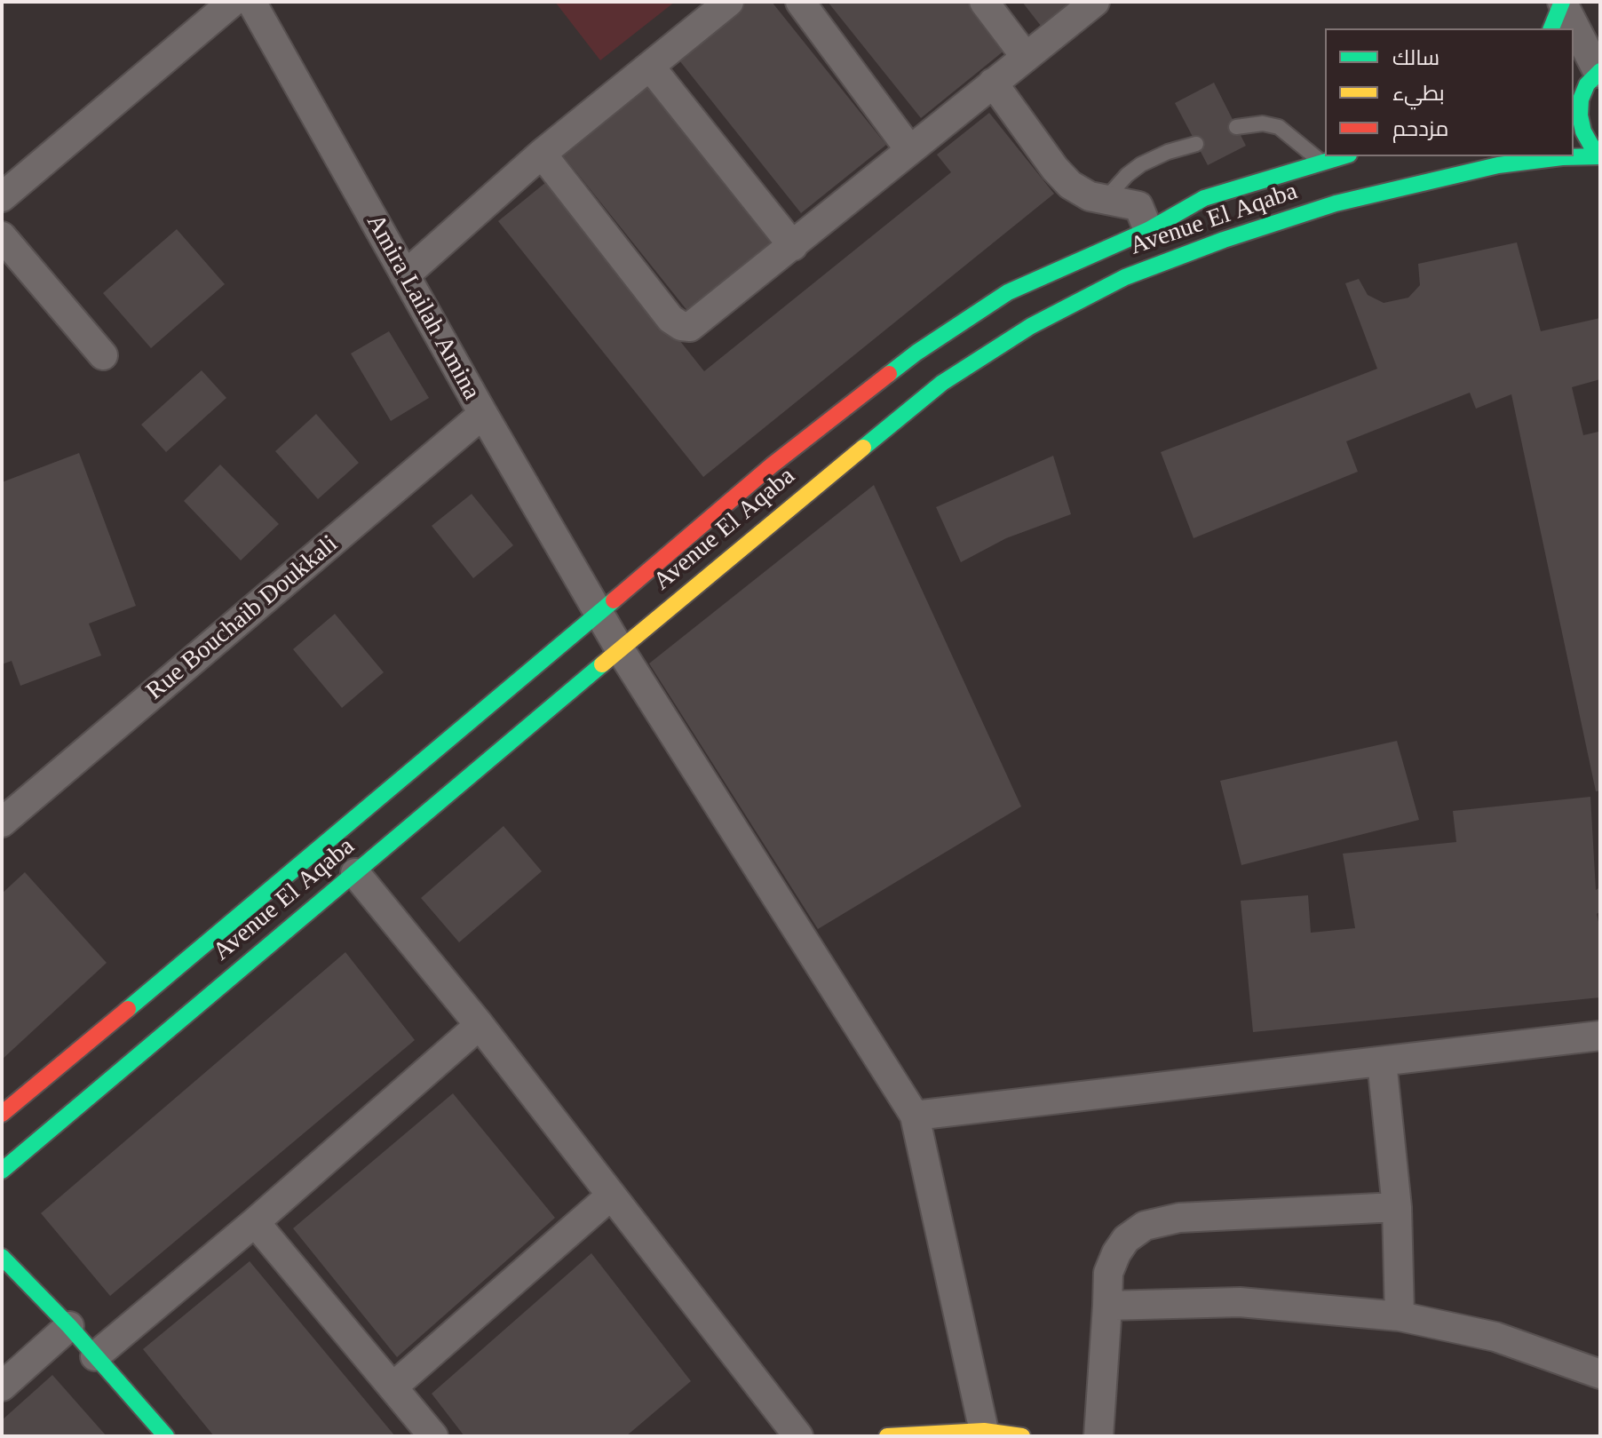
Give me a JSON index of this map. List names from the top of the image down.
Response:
{
  "streets": {
    "main road": ["Avenue El Aqaba"],
    "street": ["Amira Lailah Amina", "Rue Bouchaib Doukkali"]
  },
  "crossings": [
    ["Avenue El Aqaba", "Amira Lailah Amina"],
    ["Amira Lailah Amina", "Rue Bouchaib Doukkali"]
  ],
  "legend": ["سالك", "بطيء", "مزدحم"]
}
